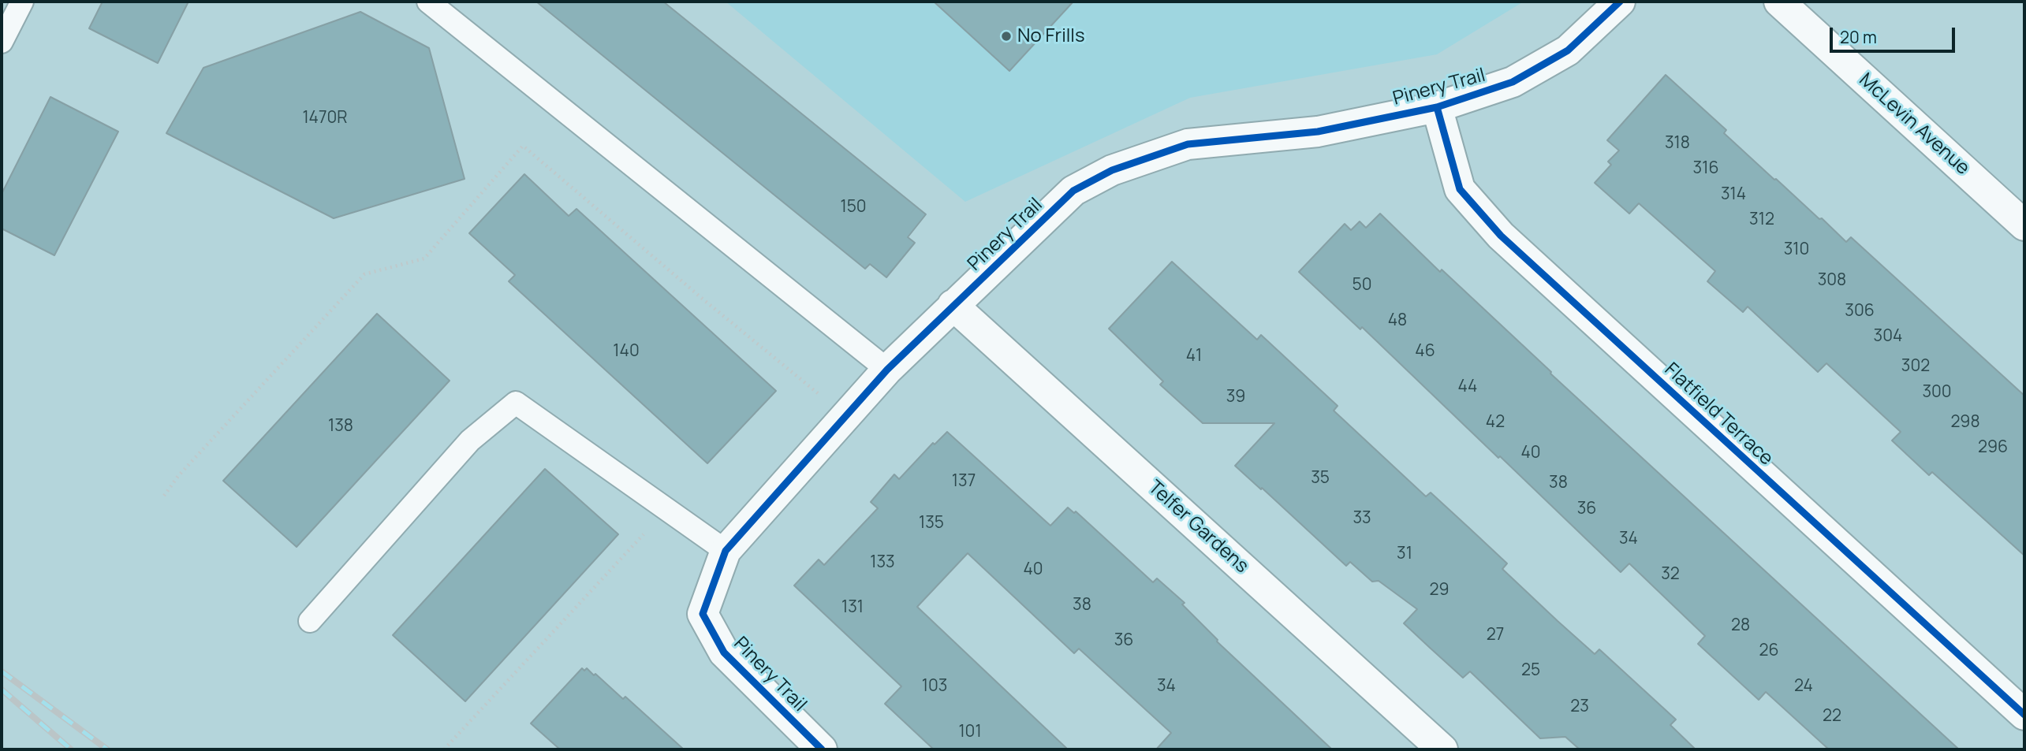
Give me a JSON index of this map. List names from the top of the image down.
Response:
{
  "streets": {
    "street": [
      "Pinery Trail",
      "McLevin Avenue",
      "Flatfield Terrace",
      "Telfer Gardens"
    ]
  },
  "crossings": [
    ["Pinery Trail", "Flatfield Terrace"],
    ["Pinery Trail", "Telfer Gardens"]
  ],
  "places": ["No Frills"],
  "house_numbers": [
    "1470R",
    "318",
    "316",
    "314",
    "150",
    "312",
    "310",
    "308",
    "50",
    "306",
    "48",
    "304",
    "140",
    "46",
    "41",
    "302",
    "44",
    "300",
    "39",
    "42",
    "298",
    "138",
    "296",
    "40",
    "35",
    "137",
    "38",
    "36",
    "33",
    "135",
    "34",
    "31",
    "133",
    "40",
    "32",
    "29",
    "38",
    "131",
    "28",
    "27",
    "36",
    "26",
    "25",
    "103",
    "34",
    "24",
    "23",
    "22",
    "101"
  ],
  "scale_bar": "20 m"
}
